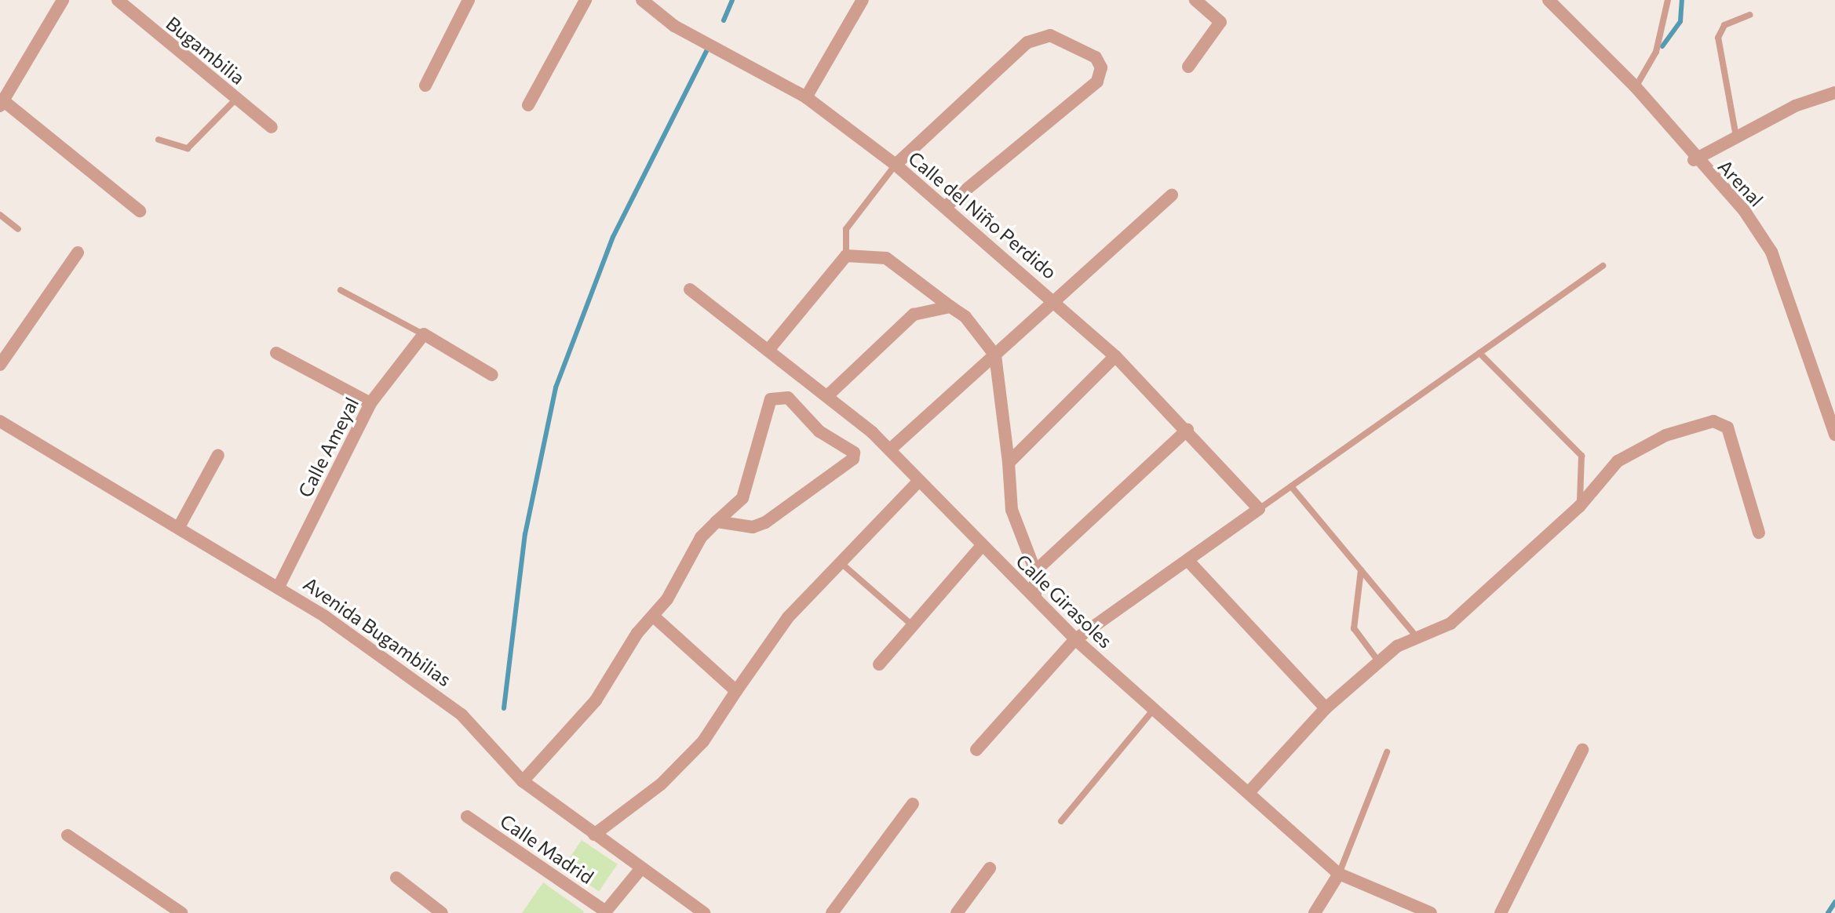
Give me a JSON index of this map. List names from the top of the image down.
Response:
{
  "streets": {
    "street": [
      "Bugambilia",
      "Arenal",
      "Calle del Niño Perdido",
      "Calle Ameyal",
      "Calle Girasoles",
      "Avenida Bugambilias",
      "Calle Madrid"
    ]
  },
  "crossings": [
    ["Calle Ameyal", "Avenida Bugambilias"]
  ]
}
